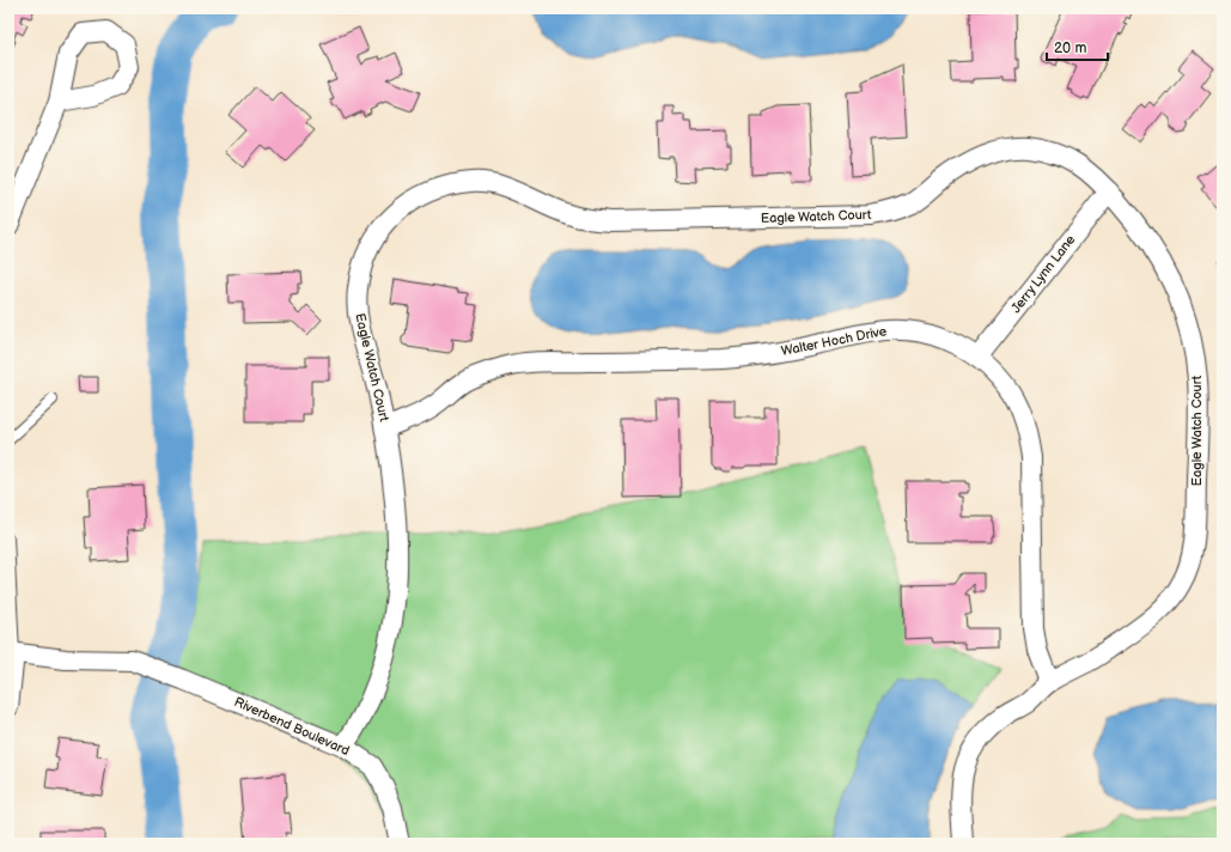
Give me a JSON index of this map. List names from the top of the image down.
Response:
{
  "streets": {
    "street": [
      "Eagle Watch Court",
      "Jerry Lynn Lane",
      "Walter Hoch Drive",
      "Riverbend Boulevard"
    ]
  },
  "crossings": [
    ["Eagle Watch Court", "Jerry Lynn Lane"],
    ["Eagle Watch Court", "Walter Hoch Drive"],
    ["Eagle Watch Court", "Riverbend Boulevard"],
    ["Jerry Lynn Lane", "Walter Hoch Drive"]
  ],
  "scale_bar": "20 m"
}
